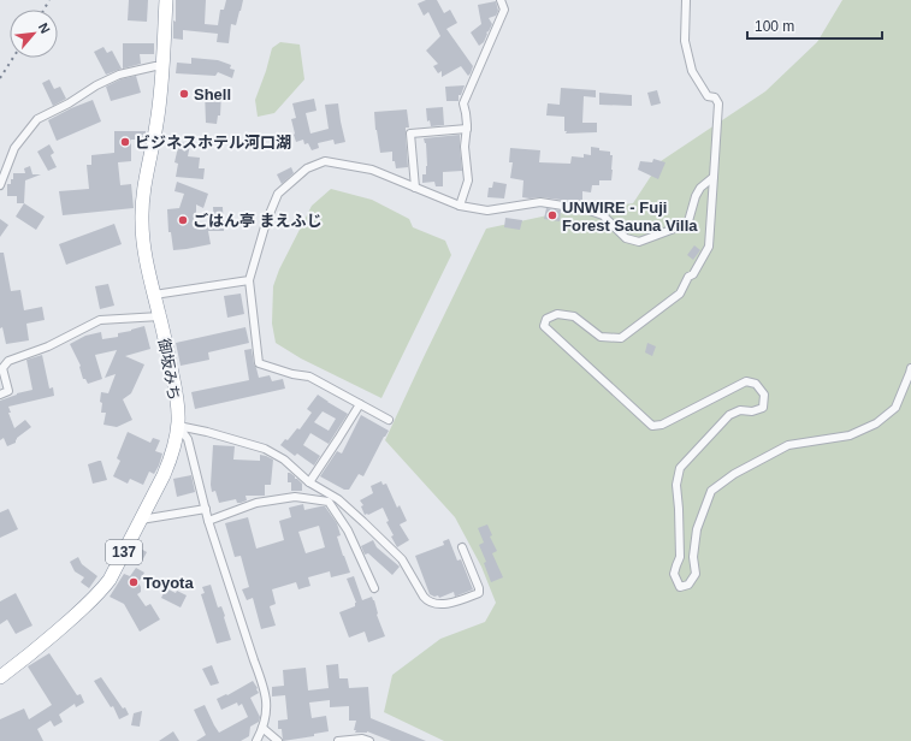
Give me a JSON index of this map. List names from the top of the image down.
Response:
{
  "streets": {
    "highway": ["御坂みち", "137"]
  },
  "places": [
    "Shell",
    "ビジネスホテル河口湖",
    "UNWIRE - Fuji Forest Sauna Villa",
    "ごはん亭 まえふじ",
    "Toyota"
  ],
  "scale_bar": "100 m",
  "north": "top right"
}
